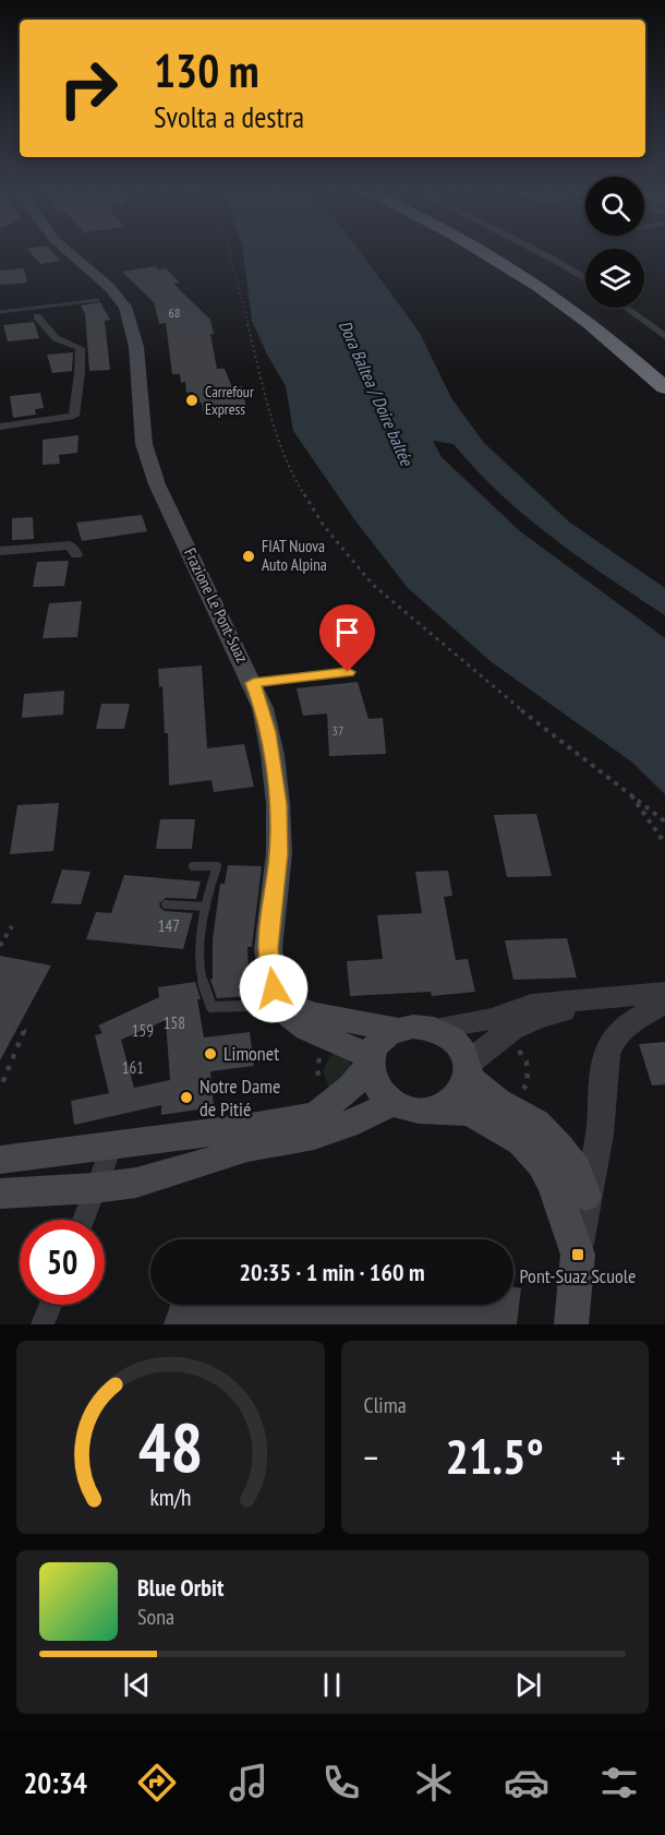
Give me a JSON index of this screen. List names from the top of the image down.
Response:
{
  "streets": {
    "main road": ["Frazione Le Pont-Suaz"]
  },
  "water": ["Dora Baltea / Doire baltée"],
  "places": {
    "other": [
      "Carrefour Express",
      "FIAT Nuova Auto Alpina",
      "Limonet",
      "Notre Dame de Pitié"
    ],
    "transit": ["Pont-Suaz Scuole"]
  },
  "house_numbers": [
    "68",
    "37",
    "147",
    "158",
    "159",
    "161"
  ],
  "page": {
    "turn": ["130 m", "Svolta a destra"],
    "limit": "50",
    "trip": "20:35 · 1 min · 160 m",
    "tile": "Clima",
    "heat": ["−", "21.5°", "+"],
    "song": ["Blue Orbit", "Sona"],
    "tabs": "20:34",
    "gauge": ["48", "km/h"]
  }
}
